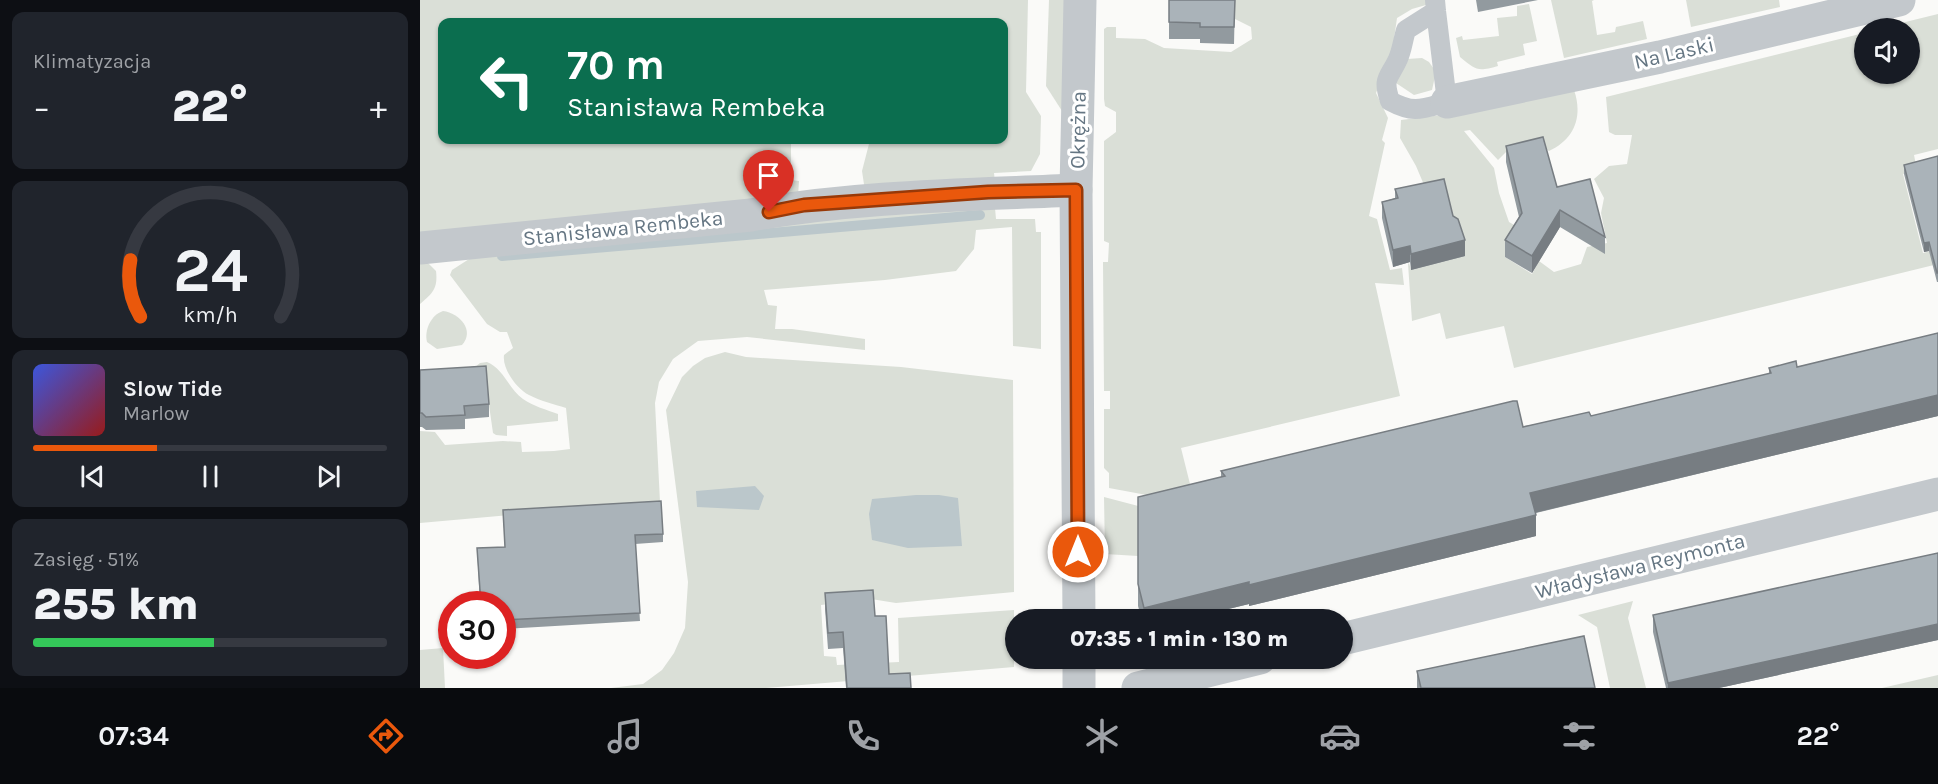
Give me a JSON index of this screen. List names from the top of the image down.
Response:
{
  "streets": {
    "street": [
      "Na Laski",
      "Okrężna",
      "Stanisława Rembeka",
      "Władysława Reymonta"
    ]
  },
  "crossings": [
    ["Okrężna", "Stanisława Rembeka"]
  ],
  "page": {
    "tile": [
      "Klimatyzacja",
      ["Zasięg · 51%", "255 km"]
    ],
    "turn": ["70 m", "Stanisława Rembeka"],
    "heat": ["−", "22°", "+"],
    "song": ["Slow Tide", "Marlow"],
    "limit": "30",
    "trip": "07:35 · 1 min · 130 m",
    "tabs": ["07:34", "22°"],
    "gauge": ["24", "km/h"]
  }
}
